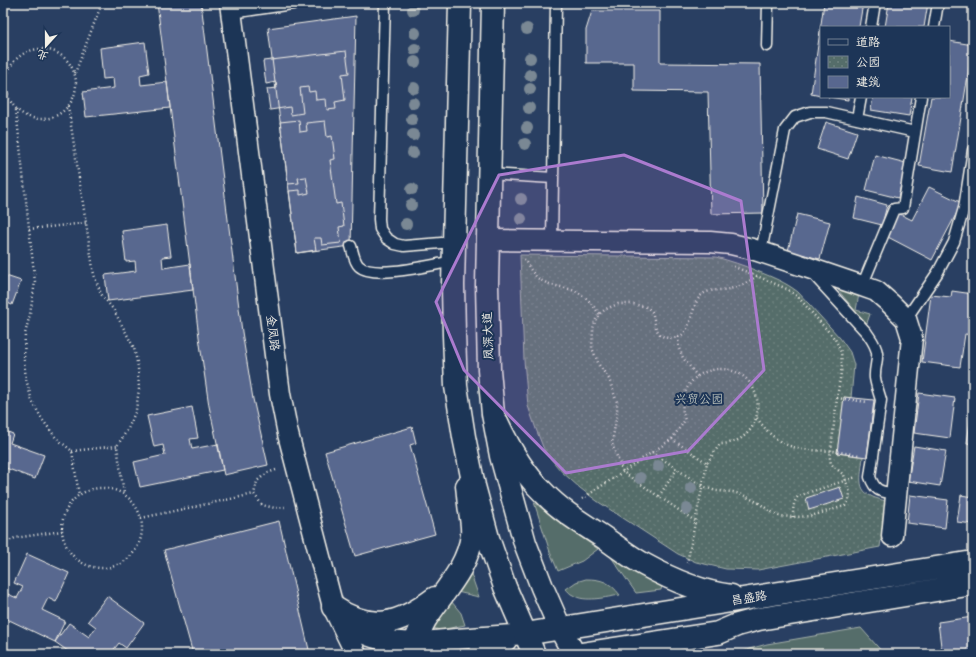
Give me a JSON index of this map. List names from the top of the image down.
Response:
{
  "streets": {
    "main road": ["凤深大道", "昌盛路"],
    "street": ["金凤路"]
  },
  "crossings": [
    ["凤深大道", "昌盛路"]
  ],
  "parks": ["兴贸公园"],
  "legend": ["道路", "公园", "建筑"],
  "north": "bottom"
}
